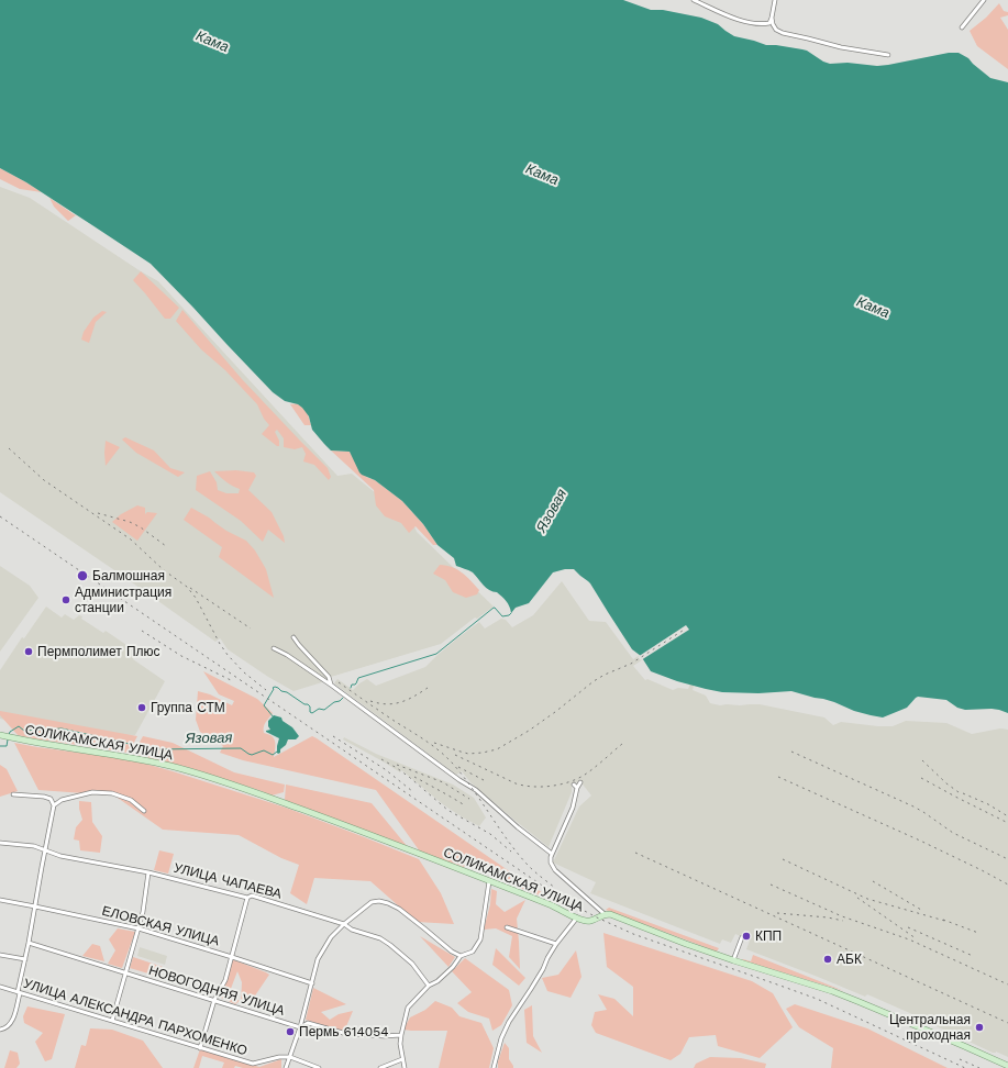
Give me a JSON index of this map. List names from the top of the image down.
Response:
{
  "streets": {
    "main road": ["СОЛИКАМСКАЯ УЛИЦА"],
    "street": [
      "УЛИЦА ЧАПАЕВА",
      "ЕЛОВСКАЯ УЛИЦА",
      "НОВОГОДНЯЯ УЛИЦА",
      "УЛИЦА АЛЕКСАНДРА ПАРХОМЕНКО"
    ]
  },
  "water": ["Кама", "Язовая"],
  "places": [
    "Балмошная",
    "Администрация станции",
    "Пермполимет Плюс",
    "Группа СТМ",
    "КПП",
    "АБК",
    "Центральная проходная",
    "Пермь 614054"
  ]
}
